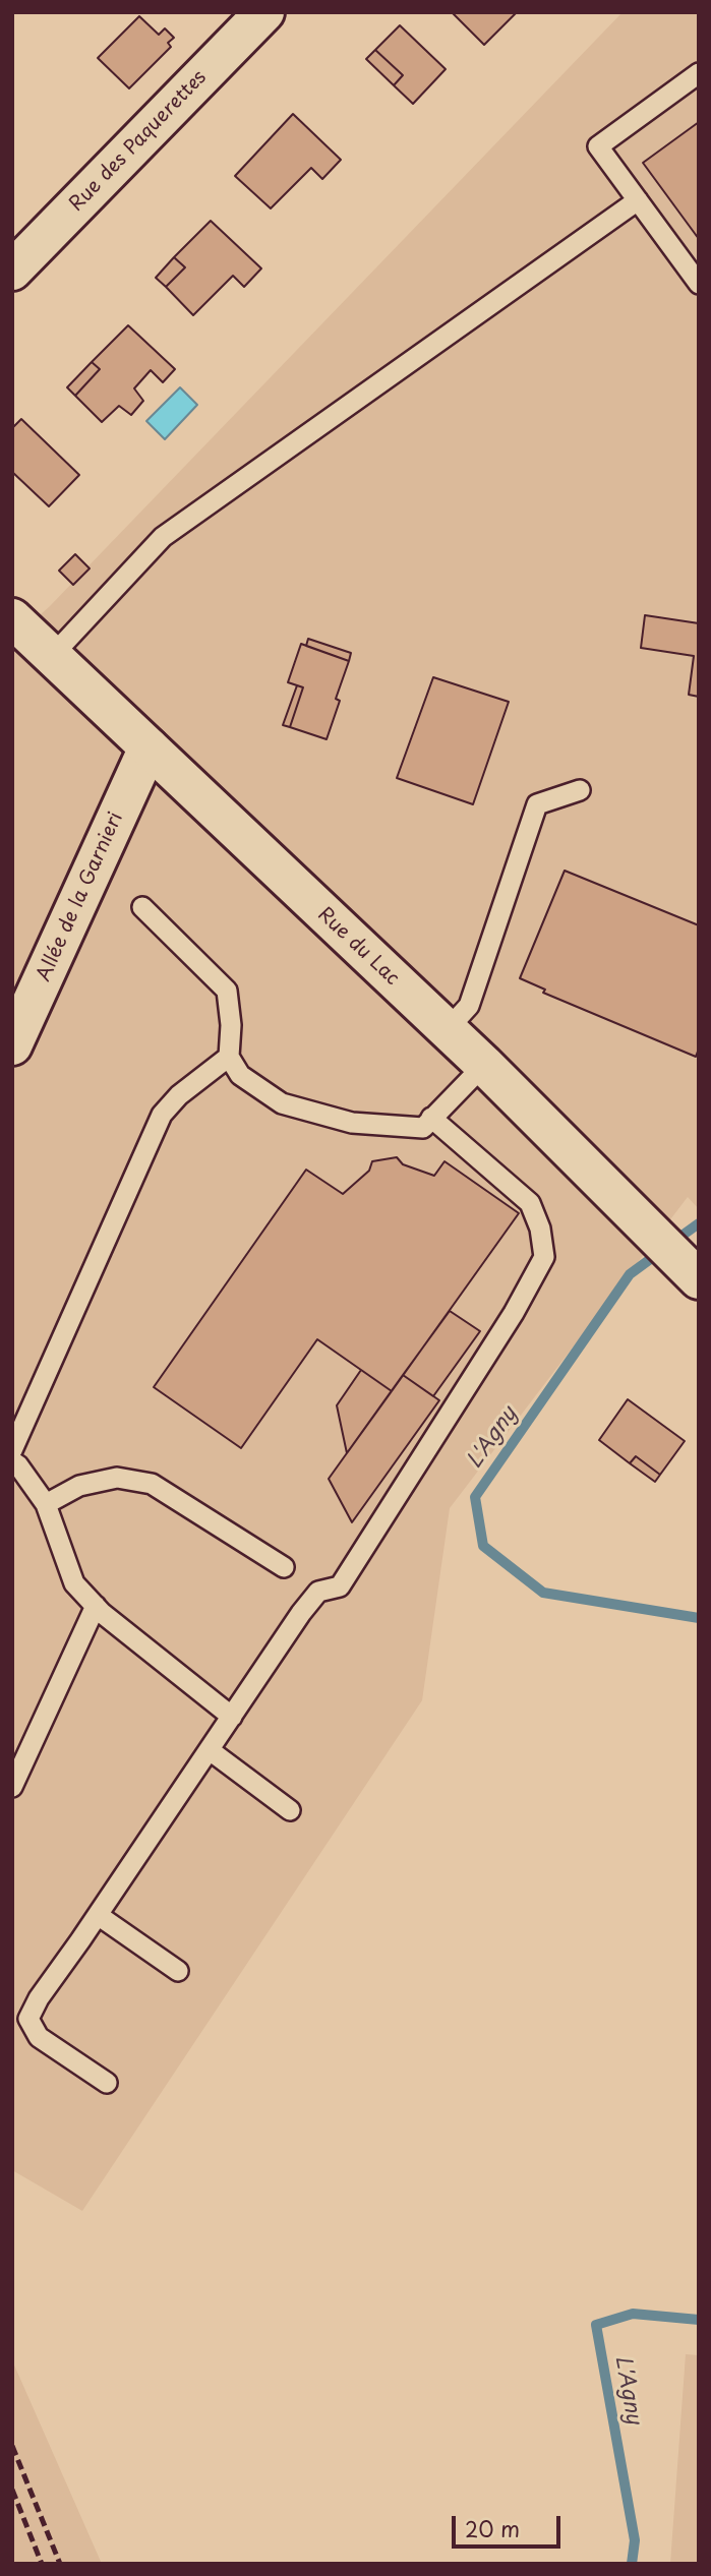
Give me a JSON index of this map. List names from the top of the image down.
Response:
{
  "streets": {
    "street": ["Rue des Paquerettes", "Allée de la Garnieri", "Rue du Lac"]
  },
  "crossings": [
    ["Allée de la Garnieri", "Rue du Lac"]
  ],
  "water": ["L'Agny"],
  "scale_bar": "20 m"
}
